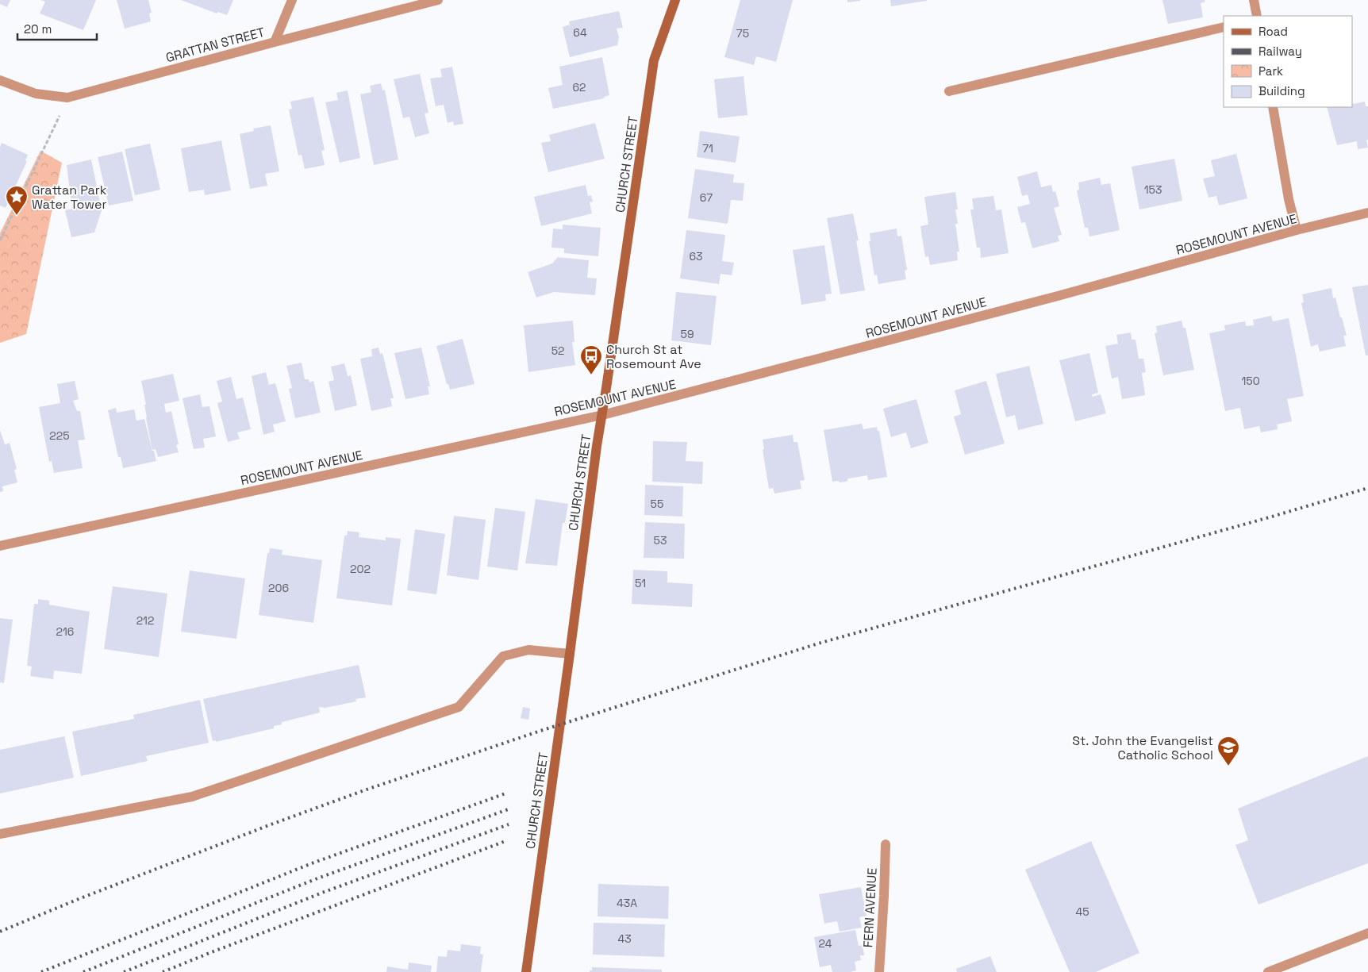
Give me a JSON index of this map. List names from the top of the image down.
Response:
{
  "streets": {
    "street": [
      "GRATTAN STREET",
      "CHURCH STREET",
      "ROSEMOUNT AVENUE",
      "FERN AVENUE"
    ]
  },
  "crossings": [
    ["CHURCH STREET", "ROSEMOUNT AVENUE"]
  ],
  "places": {
    "place": ["Grattan Park Water Tower"],
    "bus stop": ["Church St at Rosemount Ave"],
    "school or university": ["St. John the Evangelist Catholic School"]
  },
  "house_numbers": [
    "64",
    "75",
    "62",
    "71",
    "153",
    "67",
    "63",
    "59",
    "52",
    "150",
    "225",
    "55",
    "53",
    "202",
    "51",
    "206",
    "212",
    "216",
    "43A",
    "45",
    "43",
    "24"
  ],
  "legend": [
    "Road",
    "Railway",
    "Park",
    "Building"
  ],
  "scale_bar": "20 m"
}
